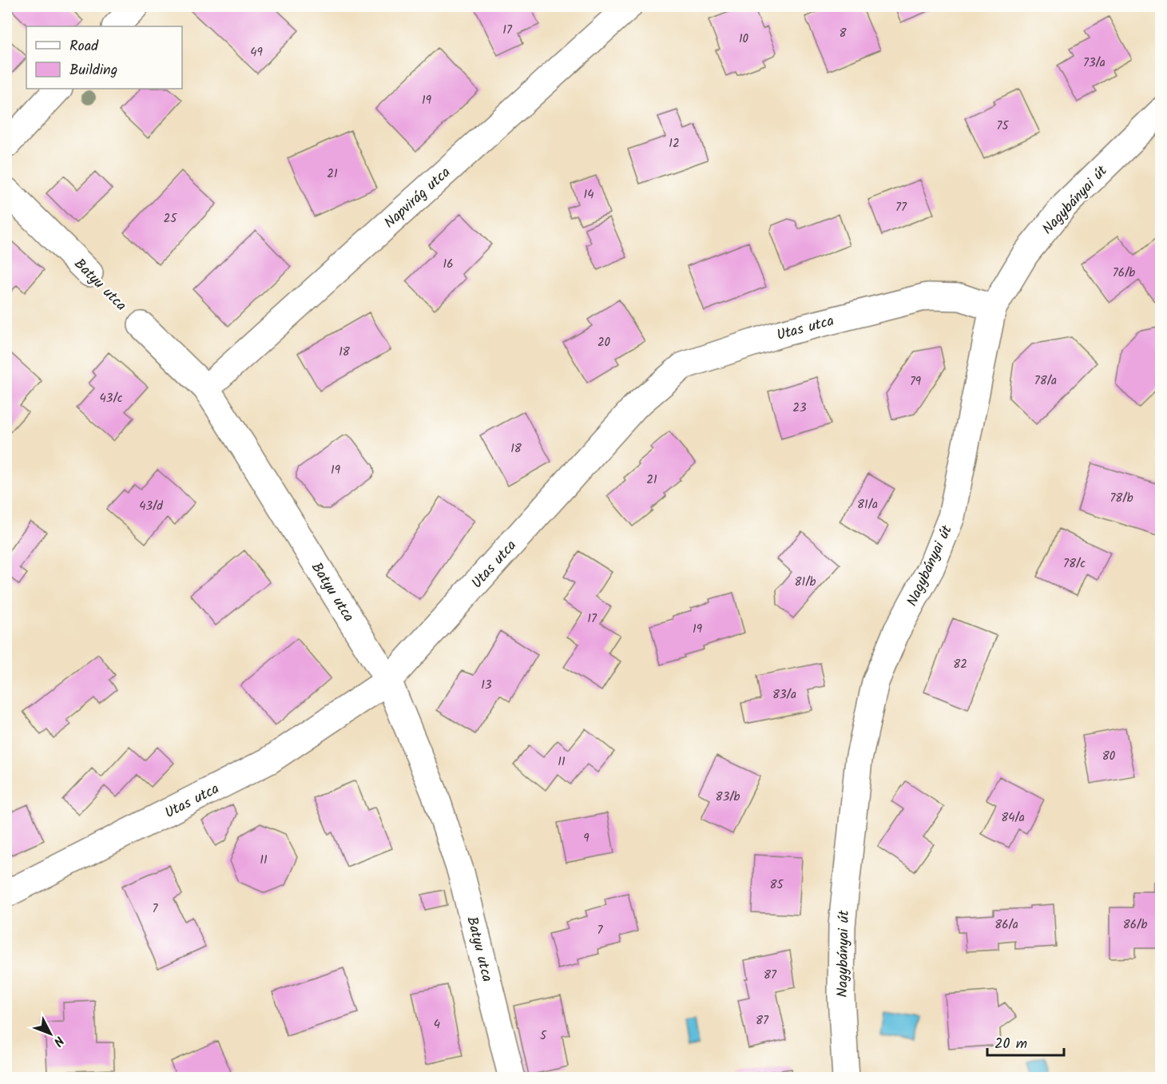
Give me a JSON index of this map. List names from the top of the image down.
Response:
{
  "streets": {
    "street": [
      "Napvirág utca",
      "Nagybányai út",
      "Batyu utca",
      "Utas utca"
    ]
  },
  "crossings": [
    ["Napvirág utca", "Batyu utca"],
    ["Nagybányai út", "Utas utca"],
    ["Batyu utca", "Utas utca"]
  ],
  "house_numbers": [
    "17",
    "8",
    "10",
    "49",
    "73/a",
    "19",
    "75",
    "12",
    "21",
    "14",
    "77",
    "25",
    "16",
    "76/b",
    "20",
    "18",
    "78/a",
    "79",
    "43/c",
    "23",
    "18",
    "19",
    "21",
    "78/b",
    "81/a",
    "43/d",
    "78/c",
    "81/b",
    "17",
    "19",
    "82",
    "13",
    "83/a",
    "80",
    "11",
    "83/b",
    "84/a",
    "9",
    "11",
    "85",
    "7",
    "86/a",
    "86/b",
    "7",
    "87",
    "87",
    "4",
    "5"
  ],
  "legend": ["Road", "Building"],
  "scale_bar": "20 m",
  "north": "bottom right"
}
